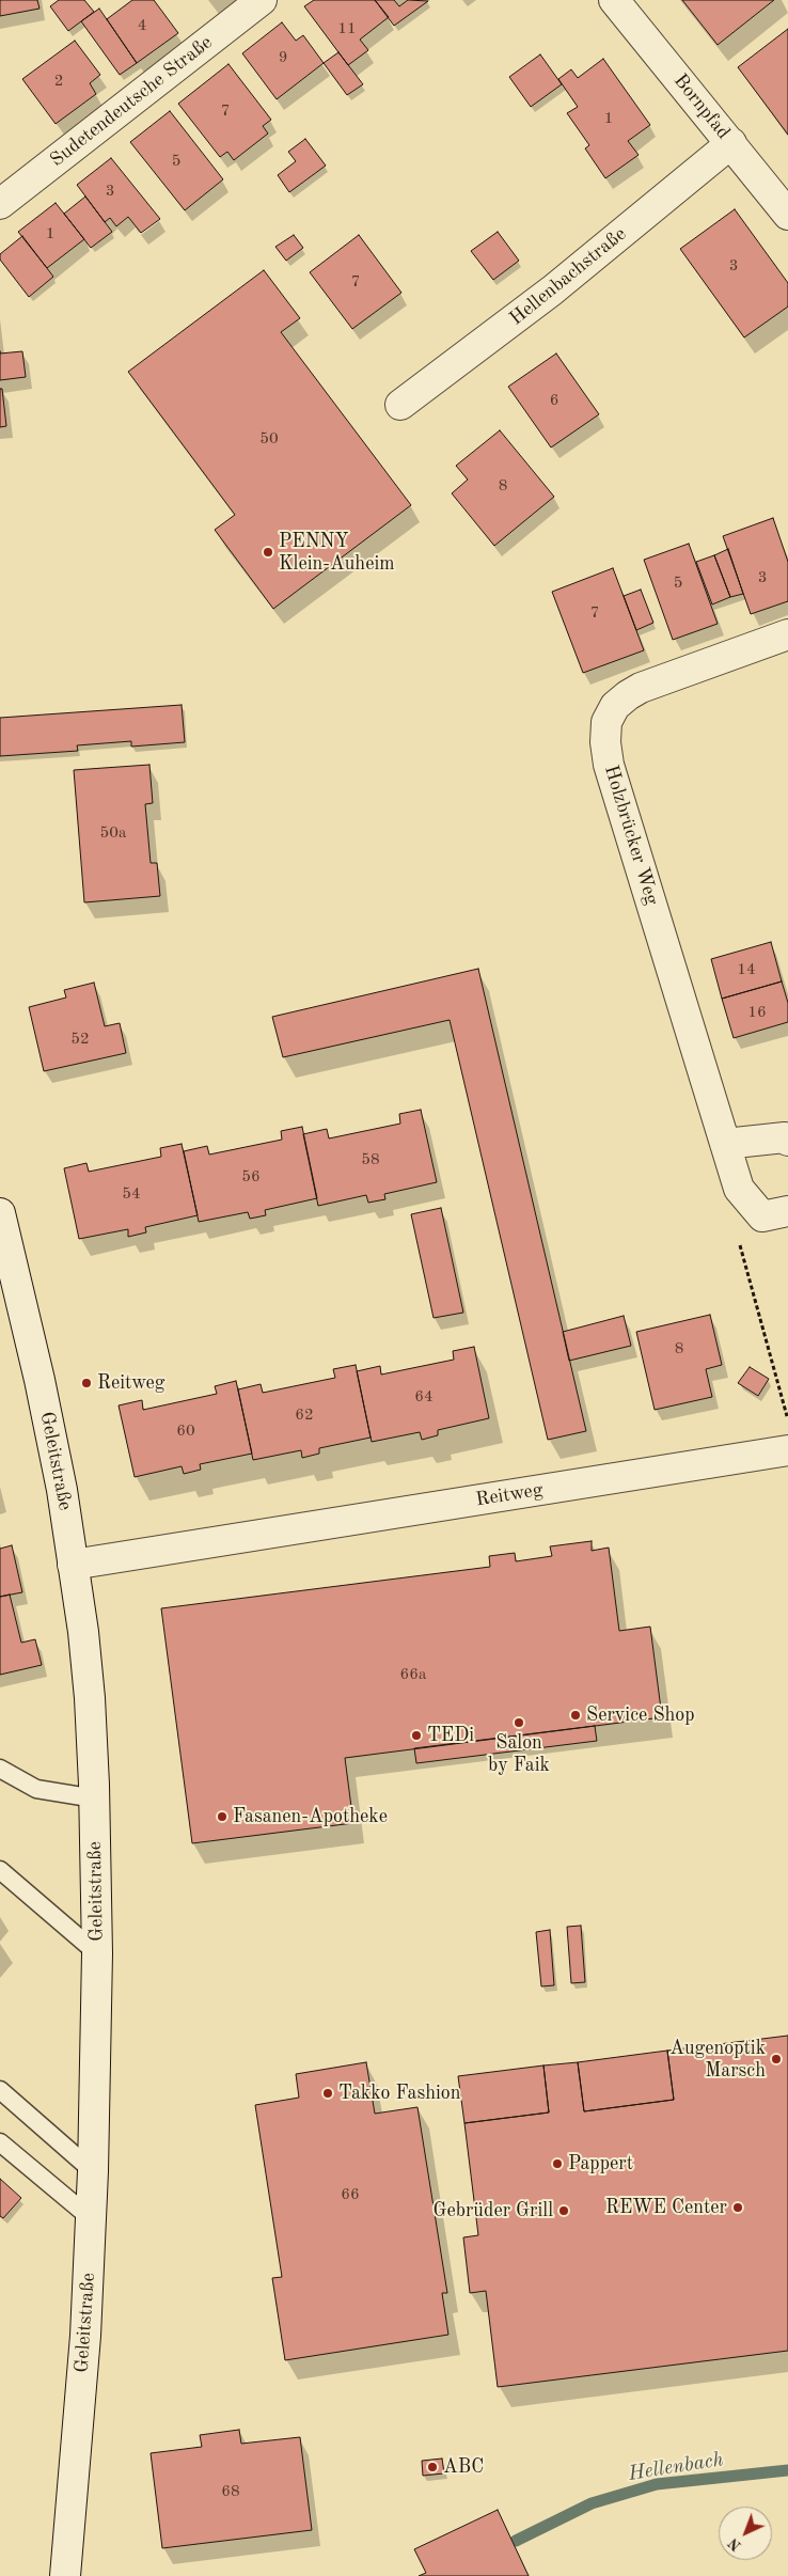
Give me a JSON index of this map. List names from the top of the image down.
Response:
{
  "streets": {
    "street": [
      "Sudetendeutsche Straße",
      "Bornpfad",
      "Hellenbachstraße",
      "Holzbrücker Weg",
      "Geleitstraße",
      "Reitweg"
    ]
  },
  "crossings": [
    ["Bornpfad", "Hellenbachstraße"],
    ["Geleitstraße", "Reitweg"]
  ],
  "water": ["Hellenbach"],
  "places": [
    "PENNY Klein-Auheim",
    "Reitweg",
    "Service Shop",
    "Salon by Faik",
    "TEDi",
    "Fasanen-Apotheke",
    "Augenoptik Marsch",
    "Takko Fashion",
    "Pappert",
    "REWE Center",
    "Gebrüder Grill",
    "ABC"
  ],
  "house_numbers": [
    "4",
    "11",
    "9",
    "2",
    "7",
    "1",
    "5",
    "3",
    "1",
    "3",
    "7",
    "6",
    "50",
    "8",
    "3",
    "5",
    "7",
    "50a",
    "14",
    "16",
    "52",
    "58",
    "56",
    "54",
    "8",
    "64",
    "62",
    "60",
    "66a",
    "66",
    "68"
  ],
  "north": "bottom left"
}
